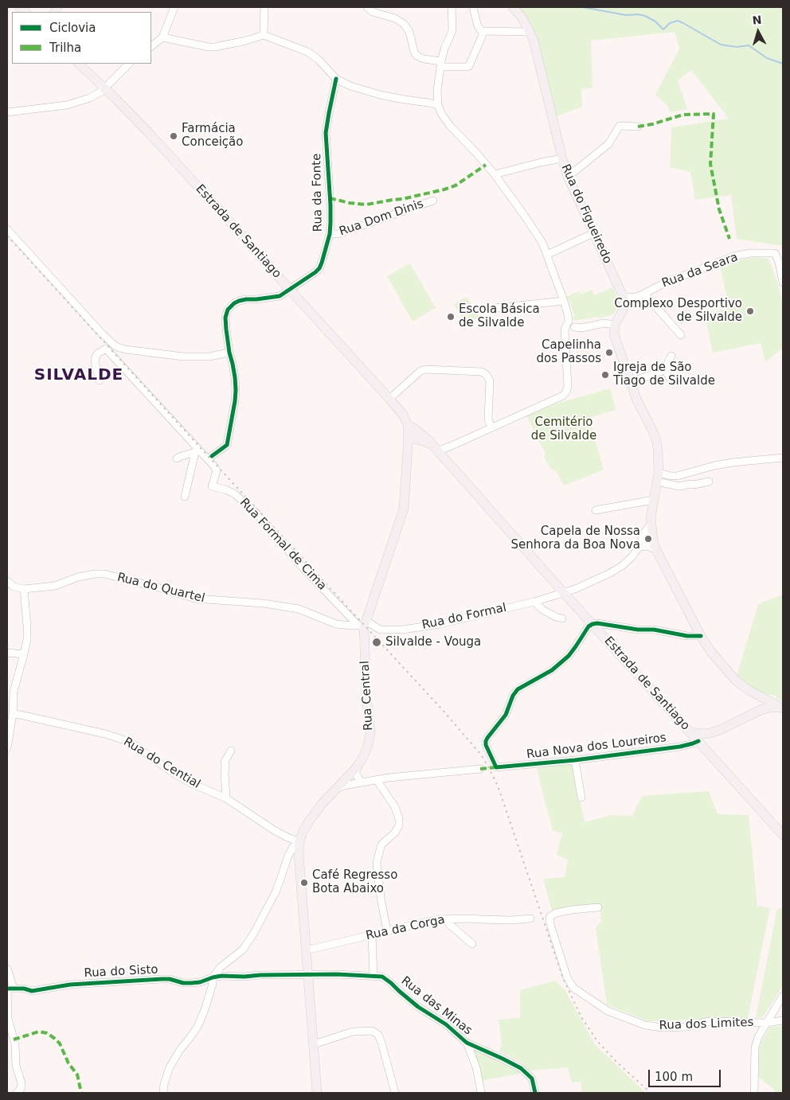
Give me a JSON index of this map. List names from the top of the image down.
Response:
{
  "streets": {
    "main road": ["Rua do Figueiredo", "Estrada de Santiago", "Rua Central"],
    "street": [
      "Rua da Fonte",
      "Rua Dom Dinis",
      "Rua da Seara",
      "Rua Formal de Cima",
      "Rua do Quartel",
      "Rua do Formal",
      "Rua Nova dos Loureiros",
      "Rua do Cential",
      "Rua da Corga",
      "Rua do Sisto",
      "Rua das Minas",
      "Rua dos Limites"
    ]
  },
  "crossings": [
    ["Rua da Fonte", "Rua Dom Dinis"],
    ["Rua da Fonte", "Estrada de Santiago"],
    ["Rua do Figueiredo", "Rua da Seara"],
    ["Estrada de Santiago", "Rua do Formal"],
    ["Estrada de Santiago", "Rua Central"],
    ["Estrada de Santiago", "Rua Nova dos Loureiros"],
    ["Rua Formal de Cima", "Rua do Quartel"],
    ["Rua Formal de Cima", "Rua do Formal"],
    ["Rua Formal de Cima", "Rua Central"],
    ["Rua do Quartel", "Rua do Formal"],
    ["Rua do Quartel", "Rua Central"],
    ["Rua do Formal", "Rua Central"],
    ["Rua Central", "Rua do Cential"],
    ["Rua Central", "Rua da Corga"],
    ["Rua Central", "Rua do Sisto"],
    ["Rua Central", "Rua das Minas"],
    ["Rua do Sisto", "Rua das Minas"]
  ],
  "districts": ["SILVALDE"],
  "parks": ["Cemitério de Silvalde"],
  "places": [
    "Farmácia Conceição",
    "Complexo Desportivo de Silvalde",
    "Escola Básica de Silvalde",
    "Capelinha dos Passos",
    "Igreja de São Tiago de Silvalde",
    "Capela de Nossa Senhora da Boa Nova",
    "Silvalde - Vouga",
    "Café Regresso Bota Abaixo"
  ],
  "legend": ["Ciclovia", "Trilha"],
  "scale_bar": "100 m",
  "north": "top"
}
